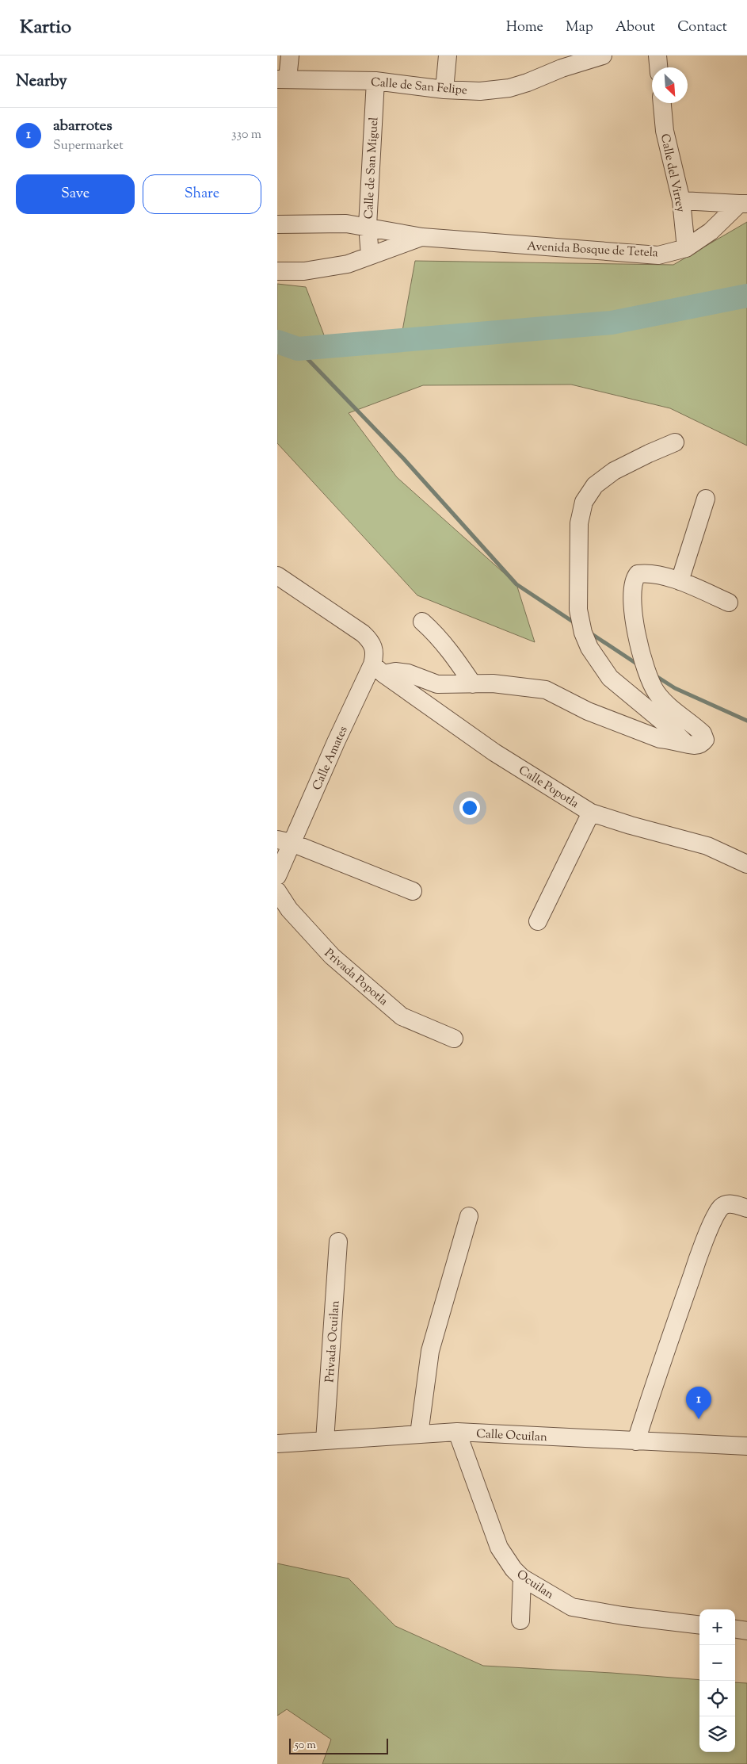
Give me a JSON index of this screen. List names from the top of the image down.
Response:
{
  "streets": {
    "street": [
      "Calle de San Felipe",
      "Calle de San Miguel",
      "Calle del Virrey",
      "Avenida Bosque de Tetela",
      "Calle Amates",
      "Calle Popotla",
      "Privada Popotla",
      "Privada Ocuilan",
      "Calle Ocuilan",
      "Ocuilan"
    ]
  },
  "crossings": [
    ["Calle de San Felipe", "Calle de San Miguel"],
    ["Calle de San Miguel", "Avenida Bosque de Tetela"],
    ["Calle del Virrey", "Avenida Bosque de Tetela"],
    ["Calle Amates", "Calle Popotla"],
    ["Privada Ocuilan", "Calle Ocuilan"],
    ["Calle Ocuilan", "Ocuilan"]
  ],
  "scale_bar": "50 m",
  "north": "bottom right",
  "page": {
    "header": "Kartio",
    "nav": [
      "Home",
      "Map",
      "About",
      "Contact"
    ],
    "heading": "Nearby",
    "list": [
      {
        "mark": "1",
        "name": "abarrotes",
        "note": "Supermarket",
        "value": "330 m"
      }
    ],
    "buttons": ["Save", "Share"],
    "pins": "1",
    "map_buttons": ["+", "−"],
    "scale": "50 m"
  }
}
